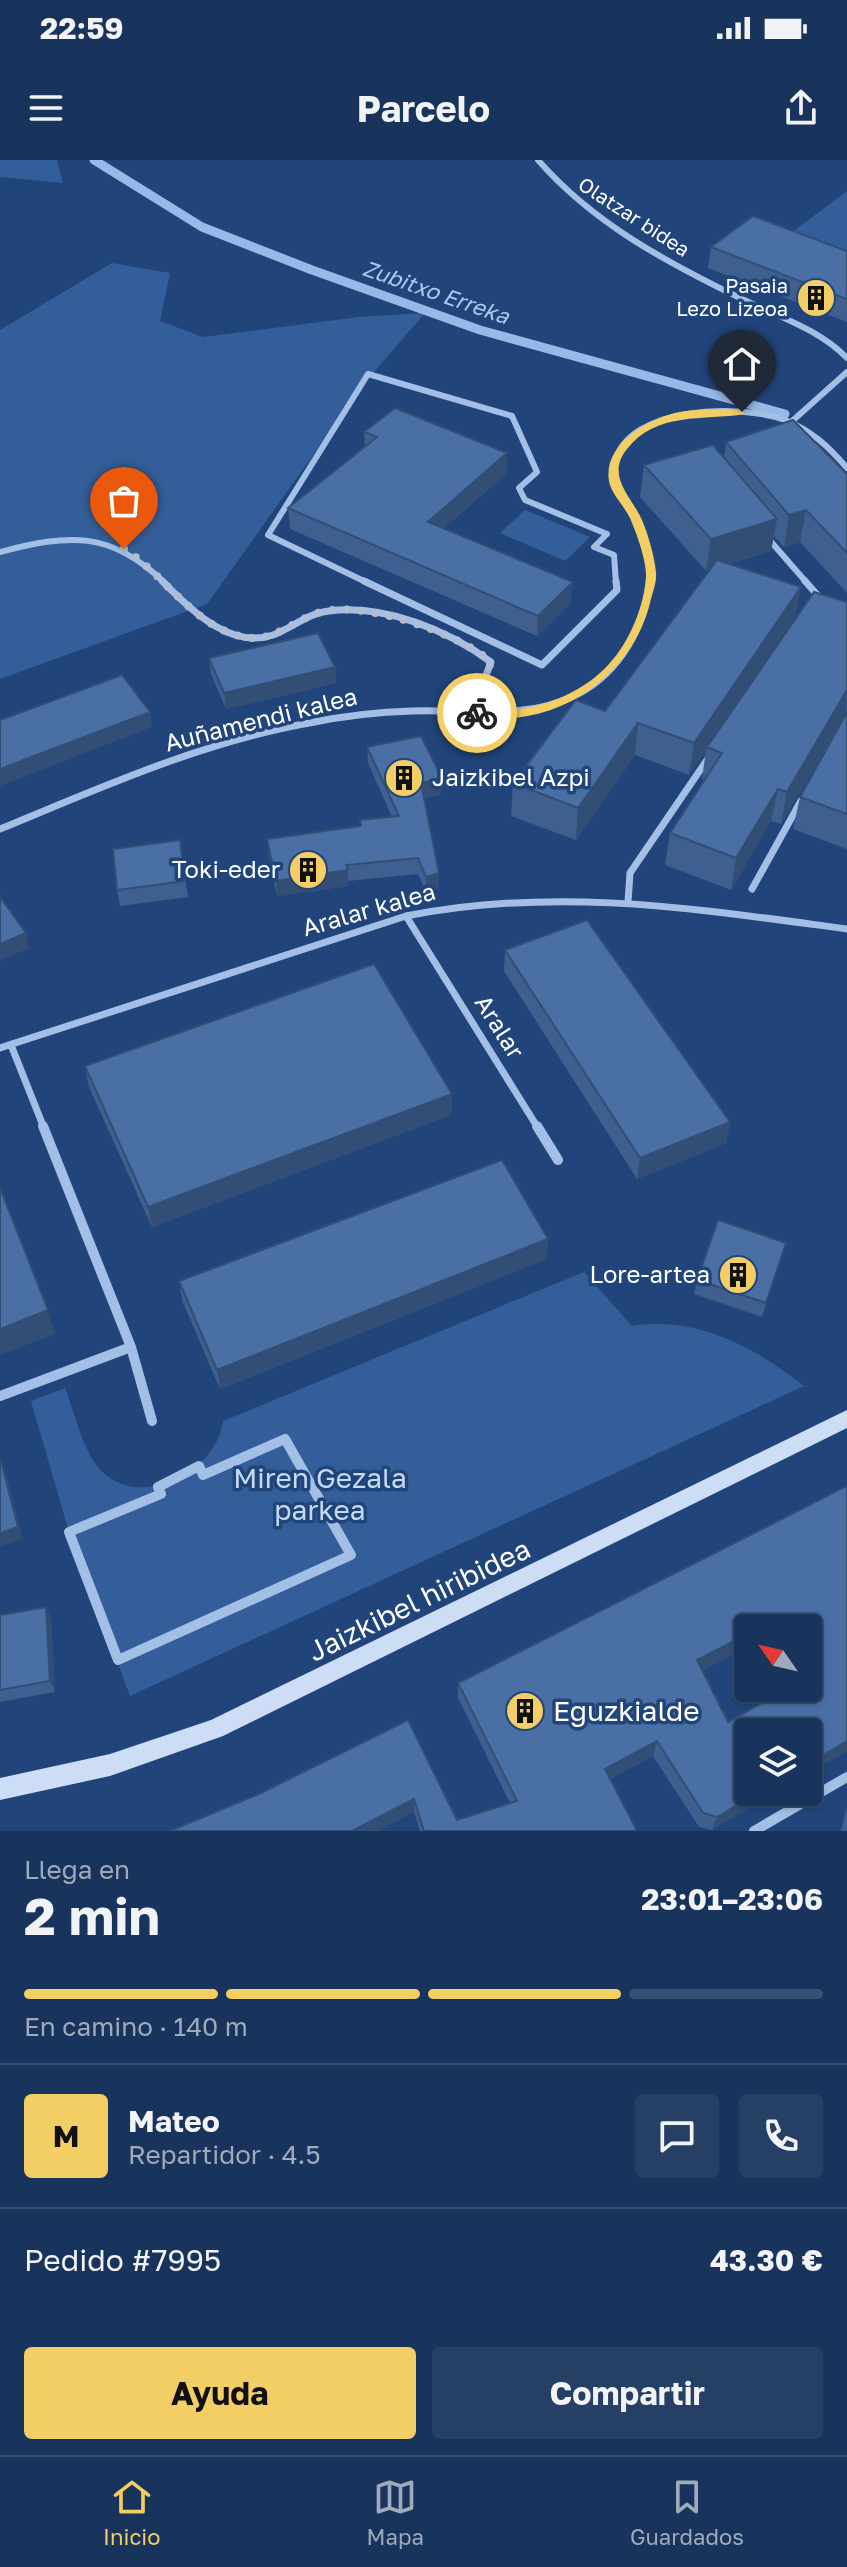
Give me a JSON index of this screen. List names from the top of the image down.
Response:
{
  "streets": {
    "street": [
      "Olatzar bidea",
      "Auñamendi kalea",
      "Aralar kalea",
      "Aralar",
      "Jaizkibel hiribidea"
    ]
  },
  "crossings": [
    ["Aralar kalea", "Aralar"]
  ],
  "water": ["Zubitxo Erreka"],
  "parks": ["Miren Gezala parkea"],
  "places": {
    "building": [
      "Pasaia Lezo Lizeoa",
      "Jaizkibel Azpi",
      "Toki-eder",
      "Lore-artea",
      "Eguzkialde"
    ]
  },
  "north": "top left",
  "page": {
    "status": "22:59",
    "header": "Parcelo",
    "heading": ["2 min", "Llega en", "23:01–23:06"],
    "panel": [
      "Mateo",
      "Repartidor · 4.5",
      "Pedido #7995",
      "43.30 €"
    ],
    "bar": "En camino · 140 m",
    "round": "M",
    "buttons": ["Ayuda", "Compartir"],
    "tabs": ["Inicio", "Mapa", "Guardados"]
  }
}
